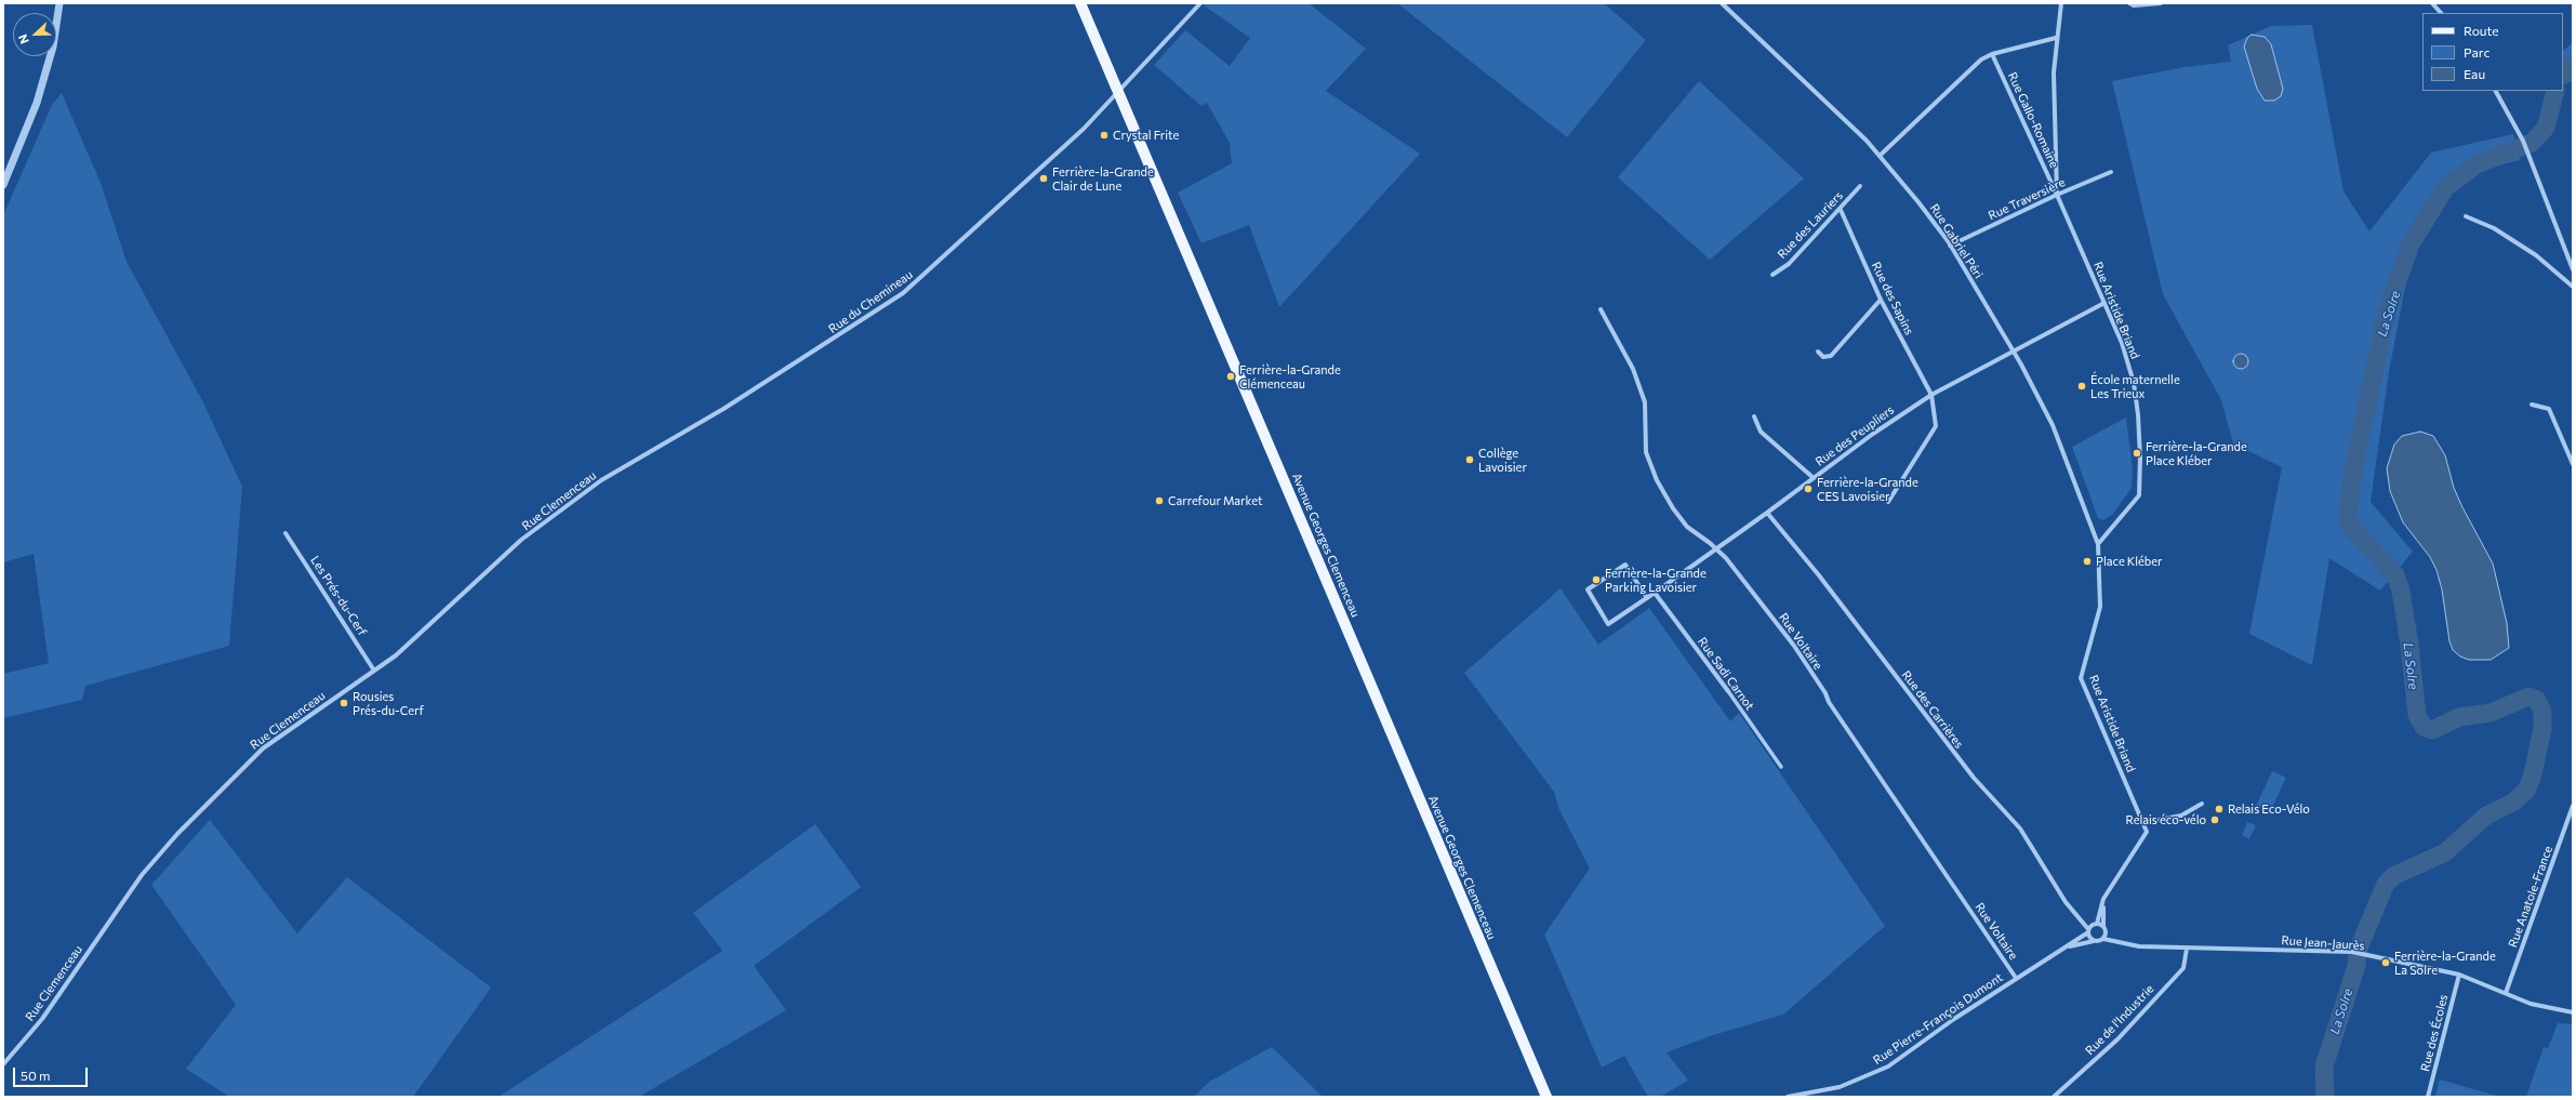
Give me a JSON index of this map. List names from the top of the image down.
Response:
{
  "streets": {
    "main road": ["Avenue Georges Clemenceau"],
    "street": [
      "Rue Gallo-Romaine",
      "Rue Traversière",
      "Rue des Lauriers",
      "Rue Gabriel Péri",
      "Rue des Sapins",
      "Rue du Chemineau",
      "Rue Aristide Briand",
      "Rue des Peupliers",
      "Rue Clemenceau",
      "Les Prés-du-Cerf",
      "Rue Voltaire",
      "Rue Sadi Carnot",
      "Rue des Carrières",
      "Rue Anatole-France",
      "Rue Jean-Jaurès",
      "Rue Pierre-François Dumont",
      "Rue de l'Industrie",
      "Rue des Écoles"
    ]
  },
  "crossings": [
    ["Rue Gallo-Romaine", "Rue Traversière"],
    ["Rue Gallo-Romaine", "Rue Aristide Briand"],
    ["Rue Traversière", "Rue Gabriel Péri"],
    ["Rue Traversière", "Rue Aristide Briand"],
    ["Rue des Lauriers", "Rue des Sapins"],
    ["Rue Gabriel Péri", "Rue Aristide Briand"],
    ["Rue Gabriel Péri", "Rue des Peupliers"],
    ["Rue des Sapins", "Rue des Peupliers"],
    ["Rue du Chemineau", "Rue Clemenceau"],
    ["Rue du Chemineau", "Avenue Georges Clemenceau"],
    ["Rue Aristide Briand", "Rue des Peupliers"],
    ["Rue des Peupliers", "Rue Voltaire"],
    ["Rue des Peupliers", "Rue Sadi Carnot"],
    ["Rue des Peupliers", "Rue des Carrières"],
    ["Rue Clemenceau", "Les Prés-du-Cerf"],
    ["Rue Voltaire", "Rue Pierre-François Dumont"],
    ["Rue des Carrières", "Rue Jean-Jaurès"],
    ["Rue des Carrières", "Rue Pierre-François Dumont"],
    ["Rue Anatole-France", "Rue Jean-Jaurès"],
    ["Rue Jean-Jaurès", "Rue Pierre-François Dumont"],
    ["Rue Jean-Jaurès", "Rue de l'Industrie"],
    ["Rue Jean-Jaurès", "Rue des Écoles"]
  ],
  "water": ["La Solre"],
  "places": [
    "Crystal Frite",
    "Ferrière-la-Grande Clair de Lune",
    "Ferrière-la-Grande Clémenceau",
    "École maternelle Les Trieux",
    "Ferrière-la-Grande Place Kléber",
    "Collège Lavoisier",
    "Ferrière-la-Grande CES Lavoisier",
    "Carrefour Market",
    "Place Kléber",
    "Ferrière-la-Grande Parking Lavoisier",
    "Rousies Prés-du-Cerf",
    "Relais Eco-Vélo",
    "Relais éco-vélo",
    "Ferrière-la-Grande La Solre"
  ],
  "legend": ["Route", "Parc", "Eau"],
  "scale_bar": "50 m",
  "north": "left"
}
